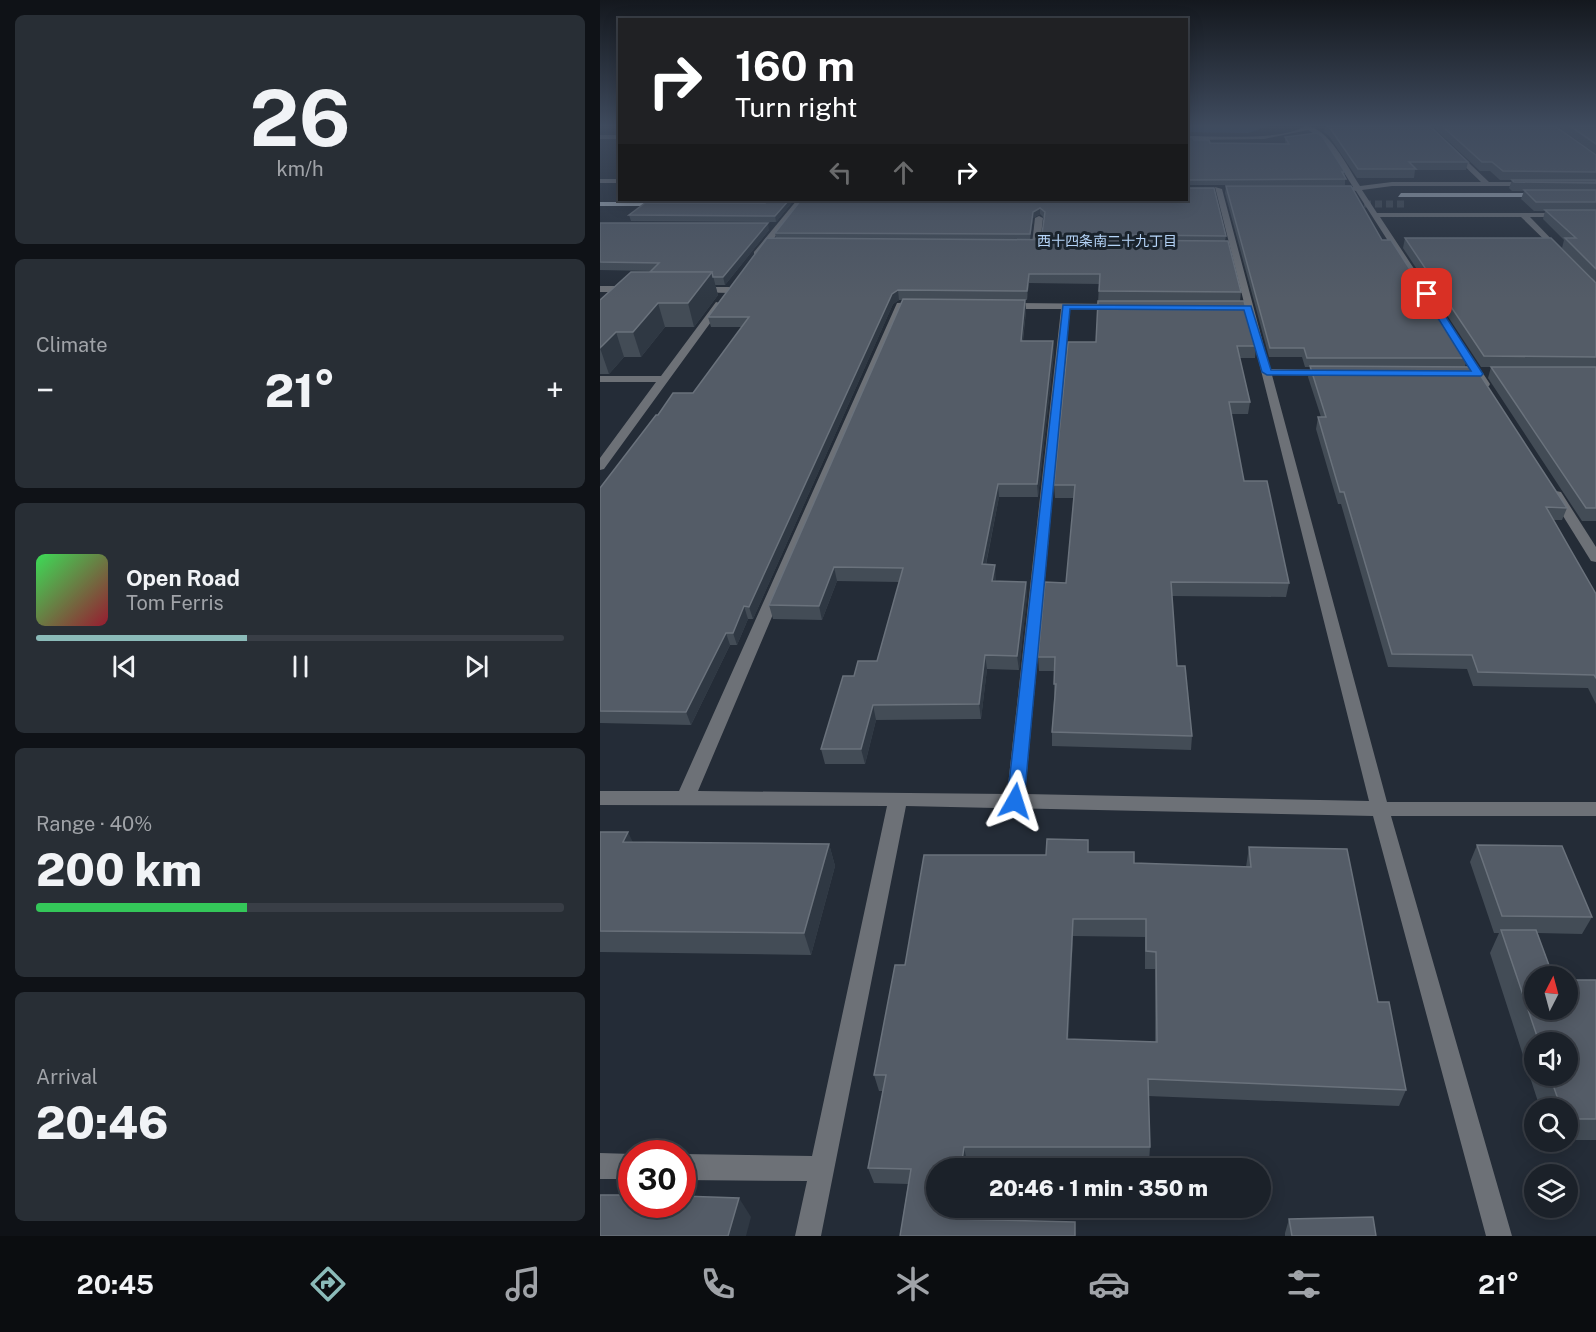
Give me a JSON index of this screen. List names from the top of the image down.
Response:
{
  "districts": ["西十四条南二十九丁目"],
  "north": "top",
  "page": {
    "tile": [
      ["26", "km/h"],
      "Climate",
      ["Range · 40%", "200 km"],
      ["Arrival", "20:46"]
    ],
    "turn": ["160 m", "Turn right"],
    "heat": ["−", "21°", "+"],
    "song": ["Open Road", "Tom Ferris"],
    "limit": "30",
    "trip": "20:46 · 1 min · 350 m",
    "tabs": ["20:45", "21°"]
  }
}
